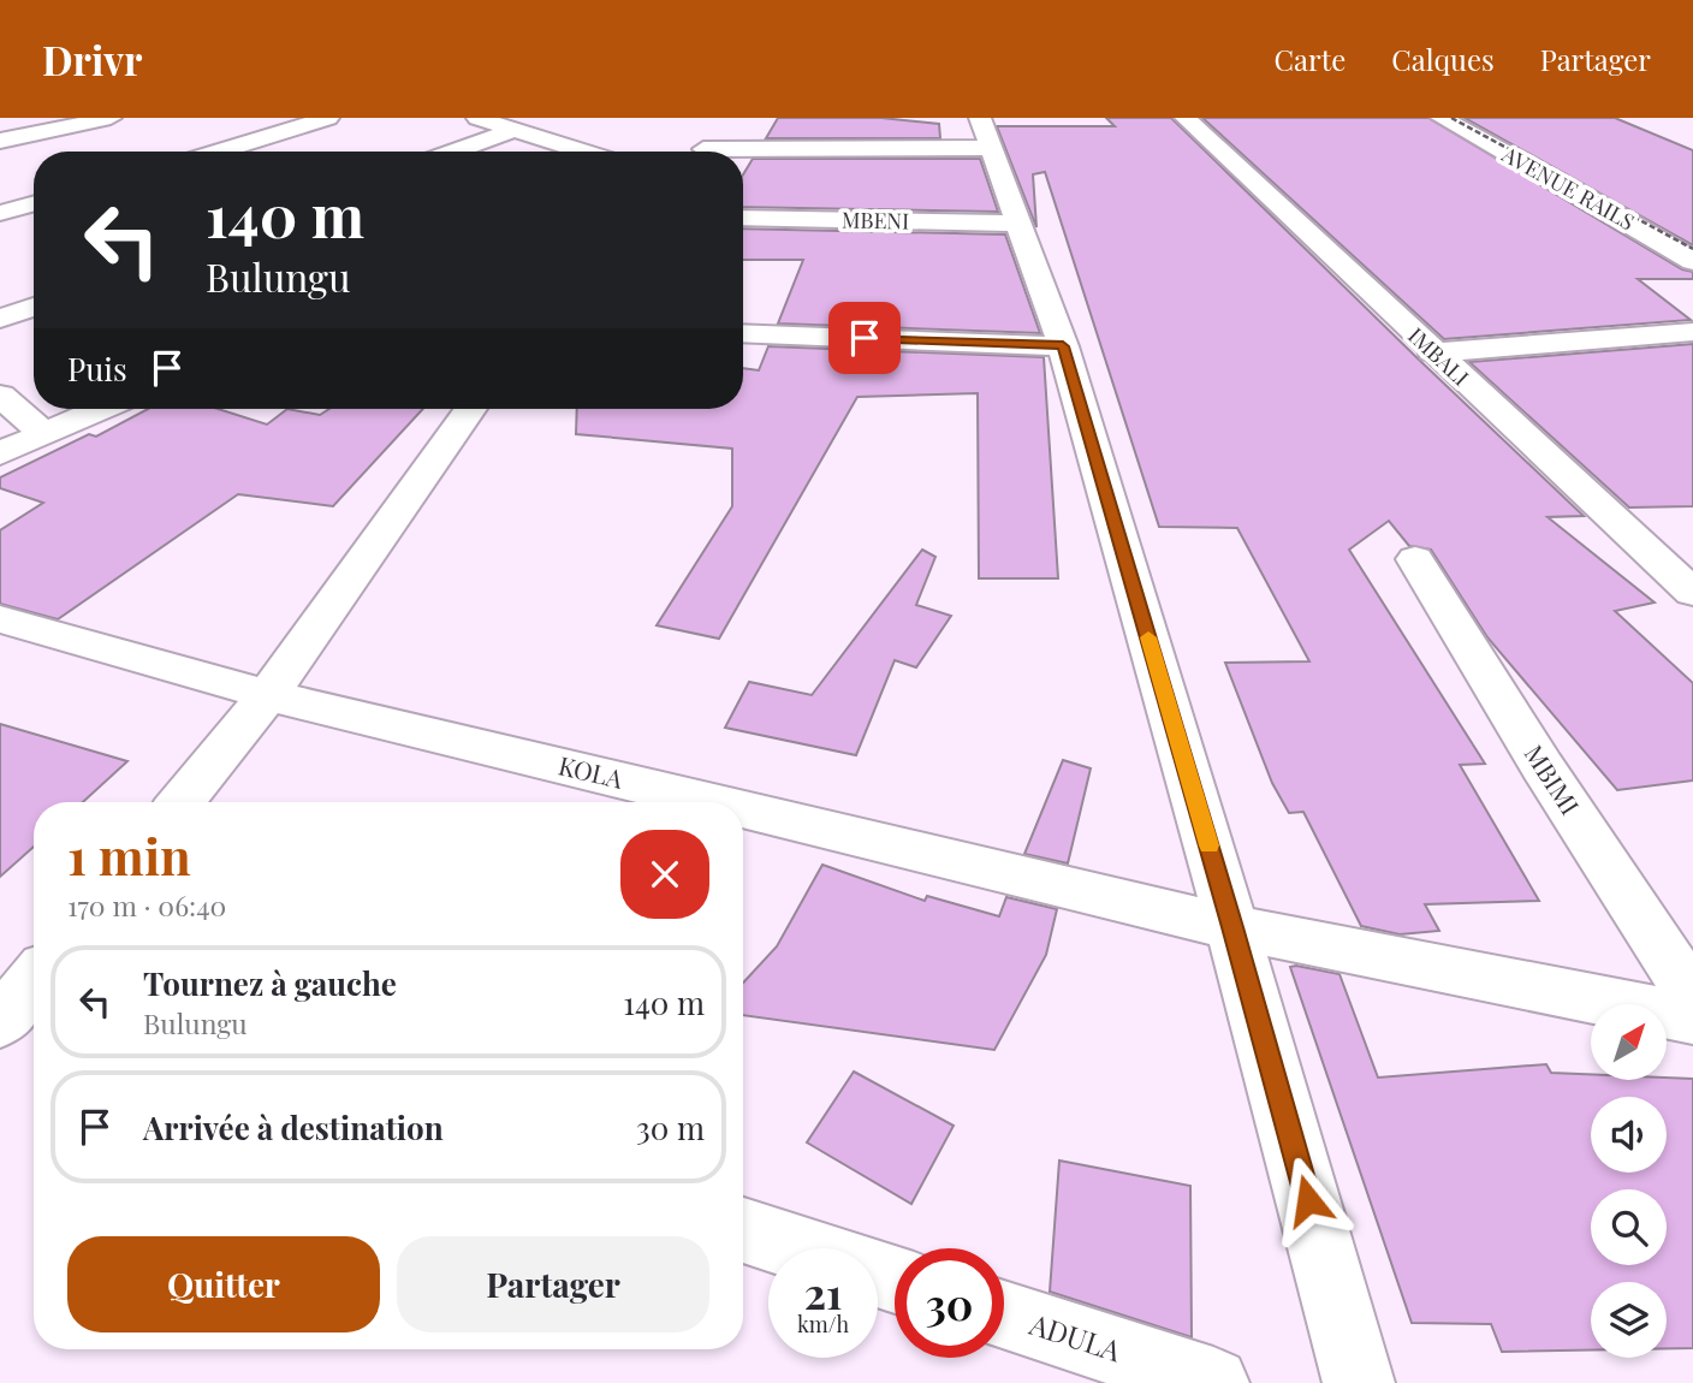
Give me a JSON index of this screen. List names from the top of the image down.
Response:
{
  "streets": {
    "street": [
      "AVENUE RAILS",
      "MBENI",
      "IMBALI",
      "KOLA",
      "MBIMI",
      "ADULA"
    ]
  },
  "north": "top right",
  "page": {
    "header": "Drivr",
    "nav": ["Carte", "Calques", "Partager"],
    "turn": ["140 m", "Bulungu"],
    "then": "Puis",
    "heading": ["1 min", "170 m · 06:40"],
    "list": [
      {
        "name": "Tournez à gauche",
        "note": "Bulungu",
        "value": "140 m"
      },
      {
        "name": "Arrivée à destination",
        "value": "30 m"
      }
    ],
    "buttons": ["Quitter", "Partager"],
    "speed": "21 km/h",
    "limit": "30"
  }
}
